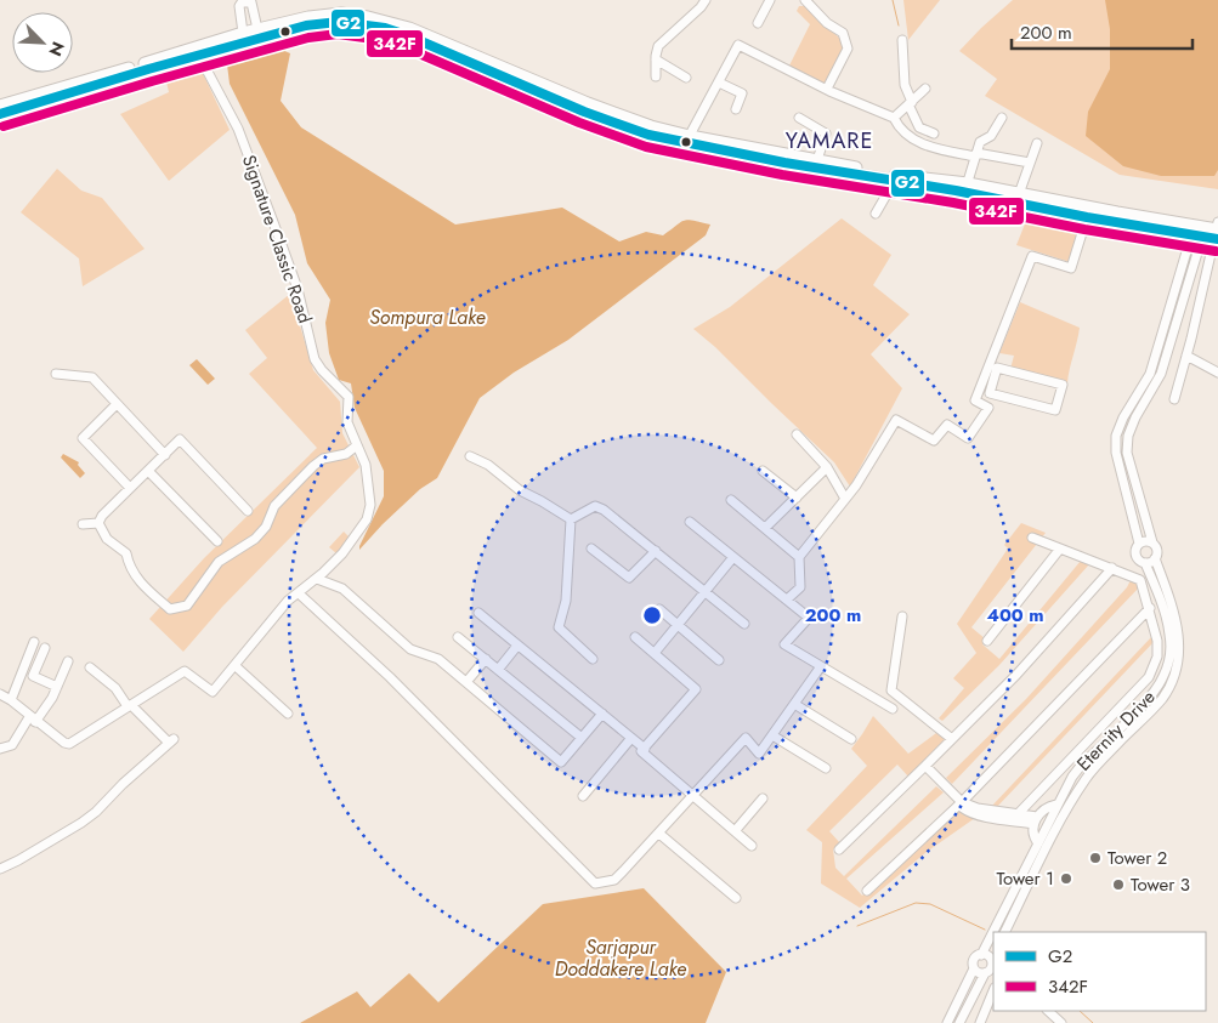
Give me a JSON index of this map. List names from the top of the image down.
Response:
{
  "streets": {
    "street": ["Signature Classic Road", "Eternity Drive"]
  },
  "districts": ["YAMARE"],
  "water": ["Sompura Lake", "Sarjapur Doddakere Lake"],
  "places": ["Tower 2", "Tower 1", "Tower 3"],
  "lines": ["transit line G2", "transit line 342F"],
  "legend": ["G2", "342F"],
  "scale_bar": "200 m",
  "north": "bottom right",
  "rings": ["200 m", "400 m"]
}
